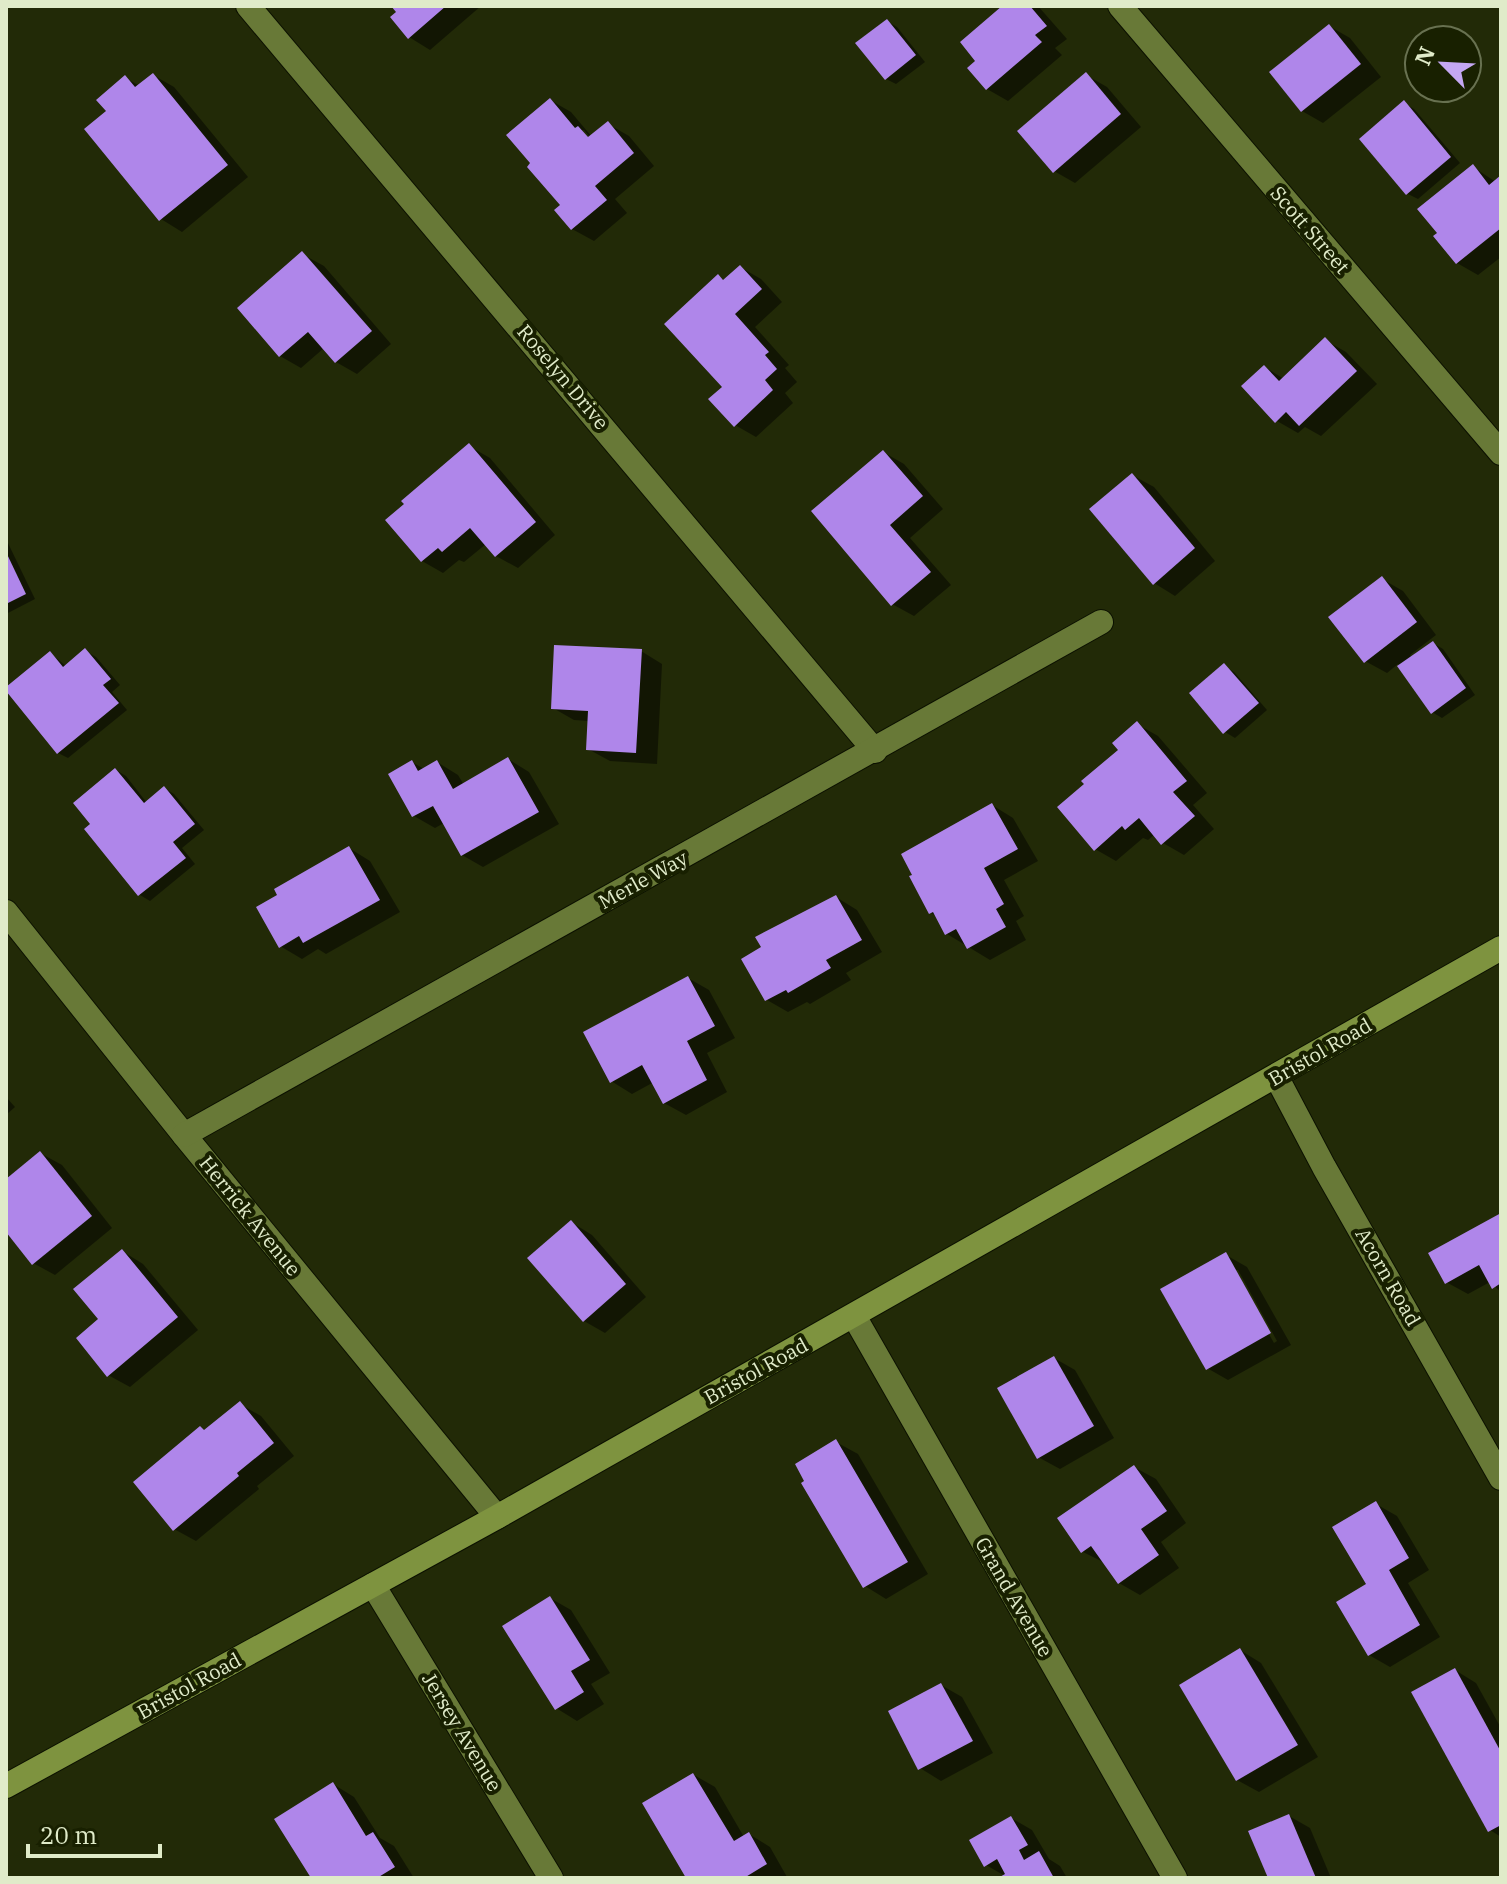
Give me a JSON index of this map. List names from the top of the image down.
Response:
{
  "streets": {
    "main road": ["Bristol Road"],
    "street": [
      "Scott Street",
      "Roselyn Drive",
      "Merle Way",
      "Herrick Avenue",
      "Acorn Road",
      "Grand Avenue",
      "Jersey Avenue"
    ]
  },
  "crossings": [
    ["Roselyn Drive", "Merle Way"],
    ["Merle Way", "Herrick Avenue"],
    ["Bristol Road", "Herrick Avenue"],
    ["Bristol Road", "Acorn Road"],
    ["Bristol Road", "Grand Avenue"],
    ["Bristol Road", "Jersey Avenue"]
  ],
  "scale_bar": "20 m",
  "north": "top left"
}
